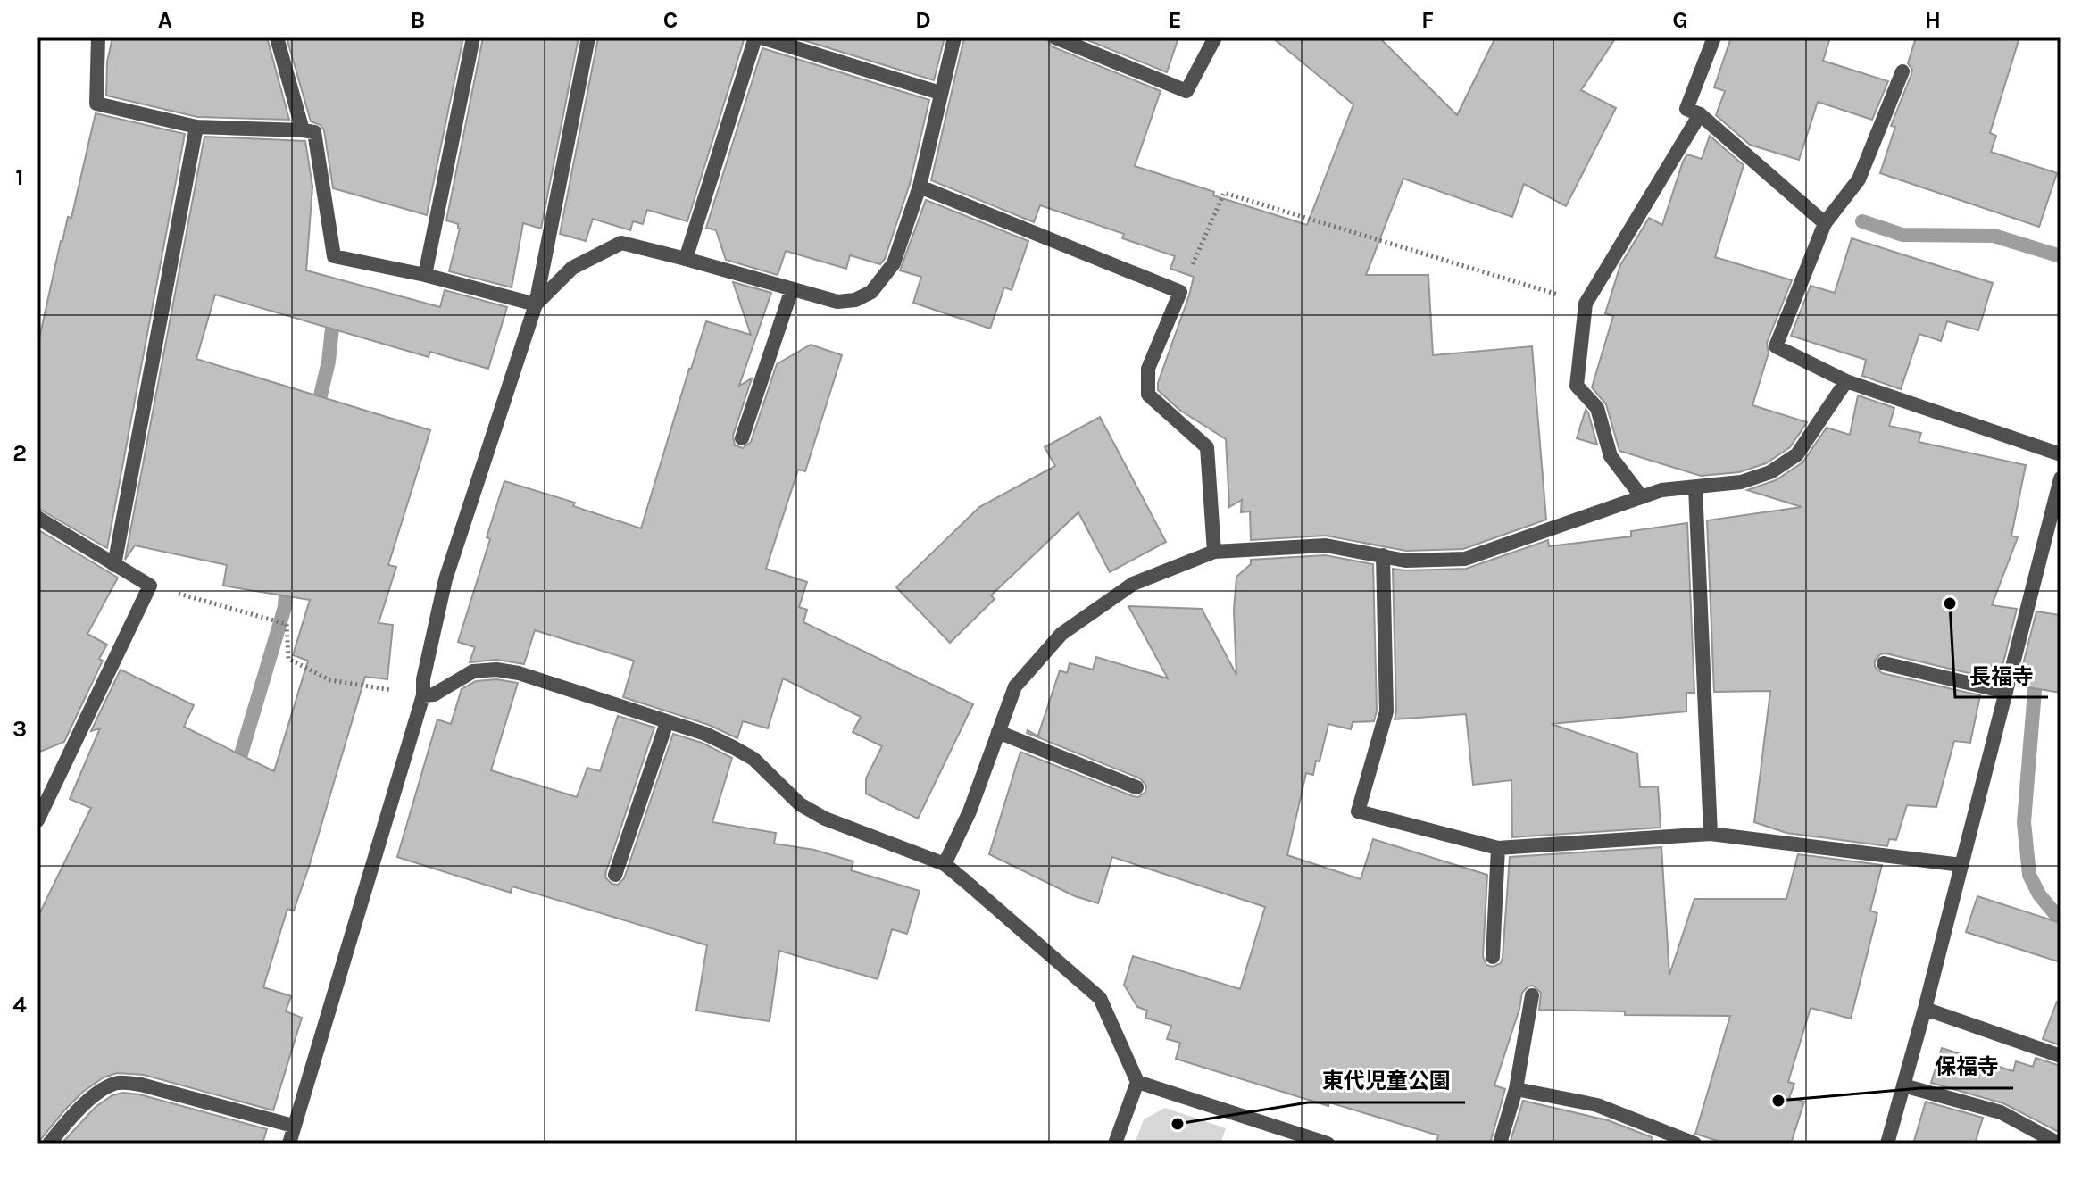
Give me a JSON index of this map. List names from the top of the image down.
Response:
{
  "places": ["長福寺", "保福寺", "東代児童公園"],
  "grid": {
    "columns": [
      "A",
      "B",
      "C",
      "D",
      "E",
      "F",
      "G",
      "H"
    ],
    "rows": [
      "1",
      "2",
      "3",
      "4"
    ]
  }
}
